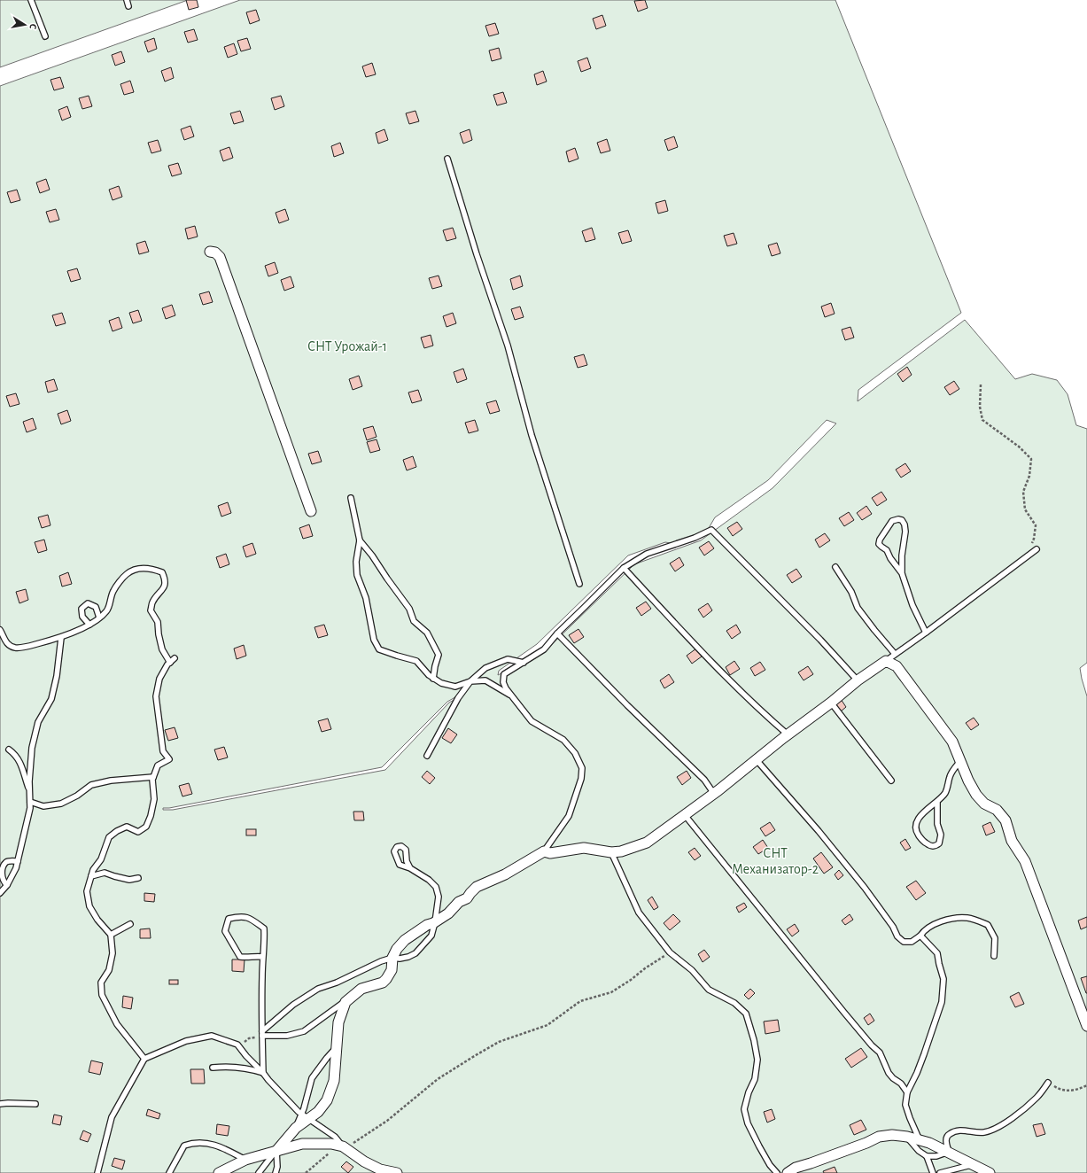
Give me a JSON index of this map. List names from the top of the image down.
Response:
{
  "parks": ["СНТ Урожай-1", "СНТ Механизатор-2"],
  "north": "right"
}
